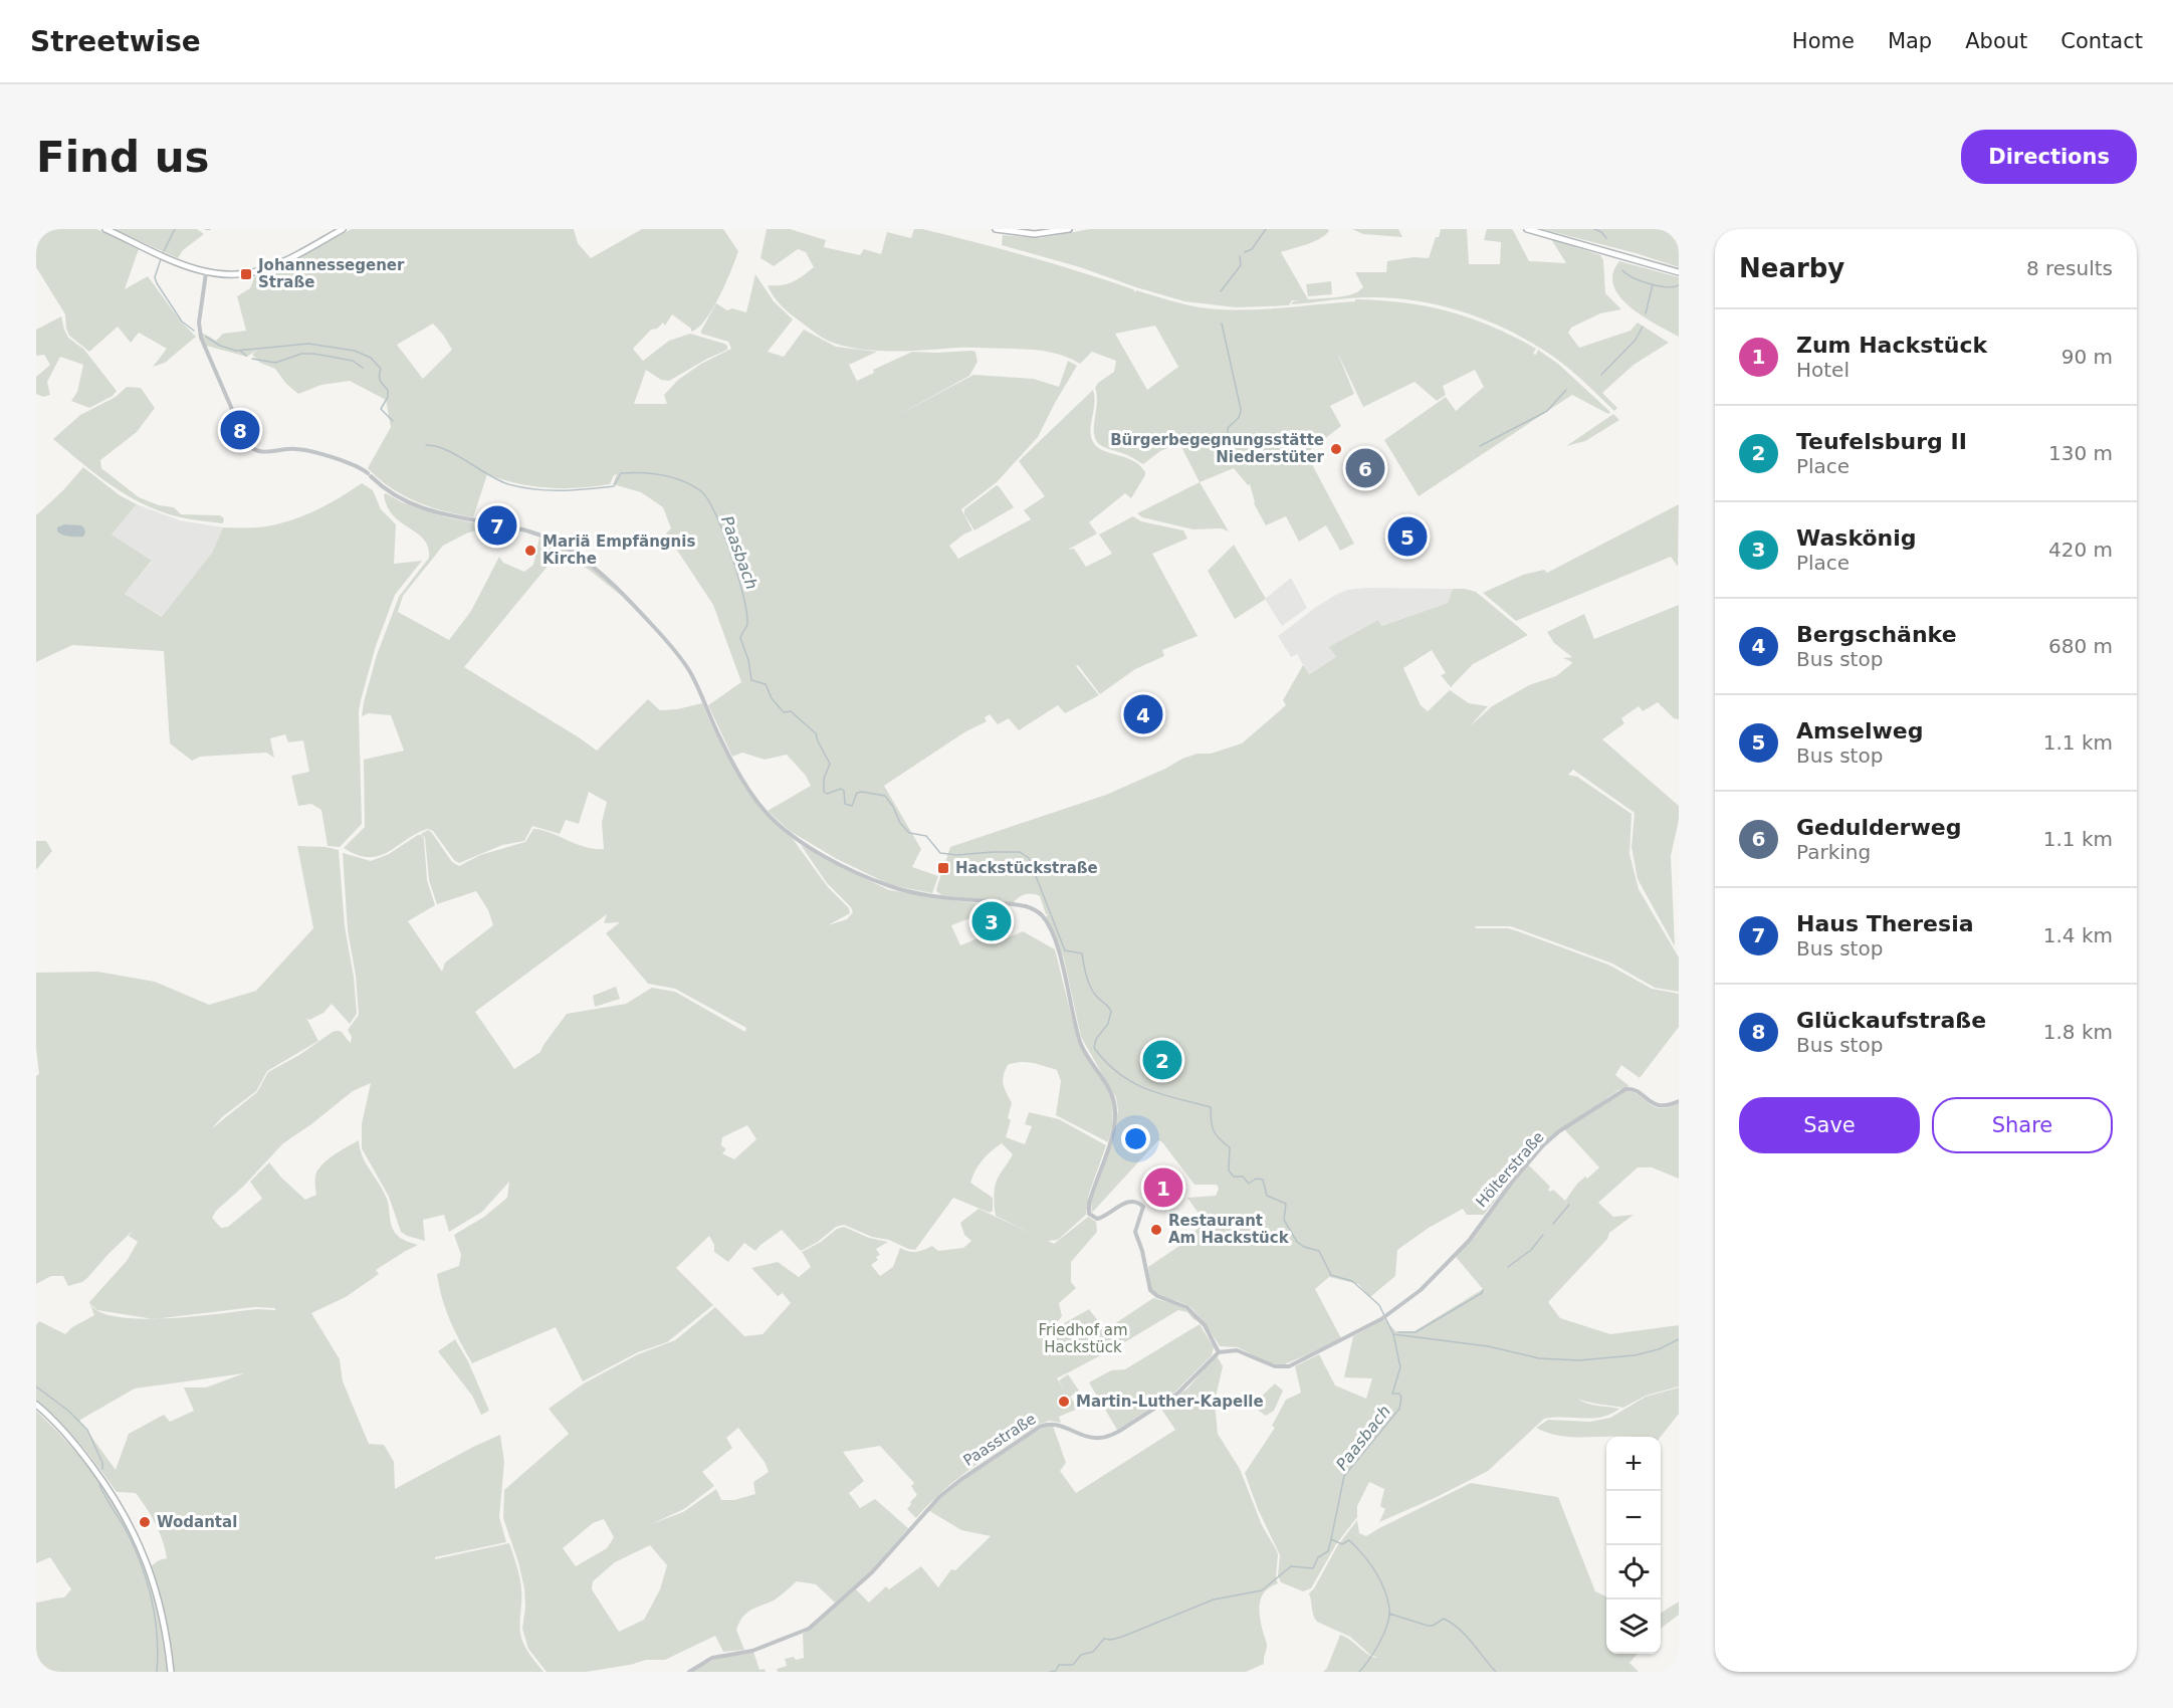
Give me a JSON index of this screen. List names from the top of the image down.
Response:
{
  "streets": {
    "street": ["Hölterstraße", "Paasstraße"]
  },
  "crossings": [
    ["Hölterstraße", "Paasstraße"]
  ],
  "water": ["Paasbach"],
  "parks": ["Friedhof am Hackstück"],
  "places": {
    "transit": ["Johannessegener Straße", "Hackstückstraße"],
    "other": [
      "Bürgerbegegnungsstätte Niederstüter",
      "Mariä Empfängnis Kirche",
      "Restaurant Am Hackstück",
      "Martin-Luther-Kapelle",
      "Wodantal"
    ]
  },
  "page": {
    "header": "Streetwise",
    "nav": [
      "Home",
      "Map",
      "About",
      "Contact"
    ],
    "buttons": [
      "Directions",
      ["Save", "Share"]
    ],
    "title": "Find us",
    "heading": ["Nearby", "8 results"],
    "list": [
      {
        "mark": "1",
        "name": "Zum Hackstück",
        "note": "Hotel",
        "value": "90 m"
      },
      {
        "mark": "2",
        "name": "Teufelsburg II",
        "note": "Place",
        "value": "130 m"
      },
      {
        "mark": "3",
        "name": "Waskönig",
        "note": "Place",
        "value": "420 m"
      },
      {
        "mark": "4",
        "name": "Bergschänke",
        "note": "Bus stop",
        "value": "680 m"
      },
      {
        "mark": "5",
        "name": "Amselweg",
        "note": "Bus stop",
        "value": "1.1 km"
      },
      {
        "mark": "6",
        "name": "Gedulderweg",
        "note": "Parking",
        "value": "1.1 km"
      },
      {
        "mark": "7",
        "name": "Haus Theresia",
        "note": "Bus stop",
        "value": "1.4 km"
      },
      {
        "mark": "8",
        "name": "Glückaufstraße",
        "note": "Bus stop",
        "value": "1.8 km"
      }
    ],
    "pins": [
      "8",
      "6",
      "7",
      "5",
      "4",
      "3",
      "2",
      "1"
    ],
    "map_buttons": ["+", "−"]
  }
}
